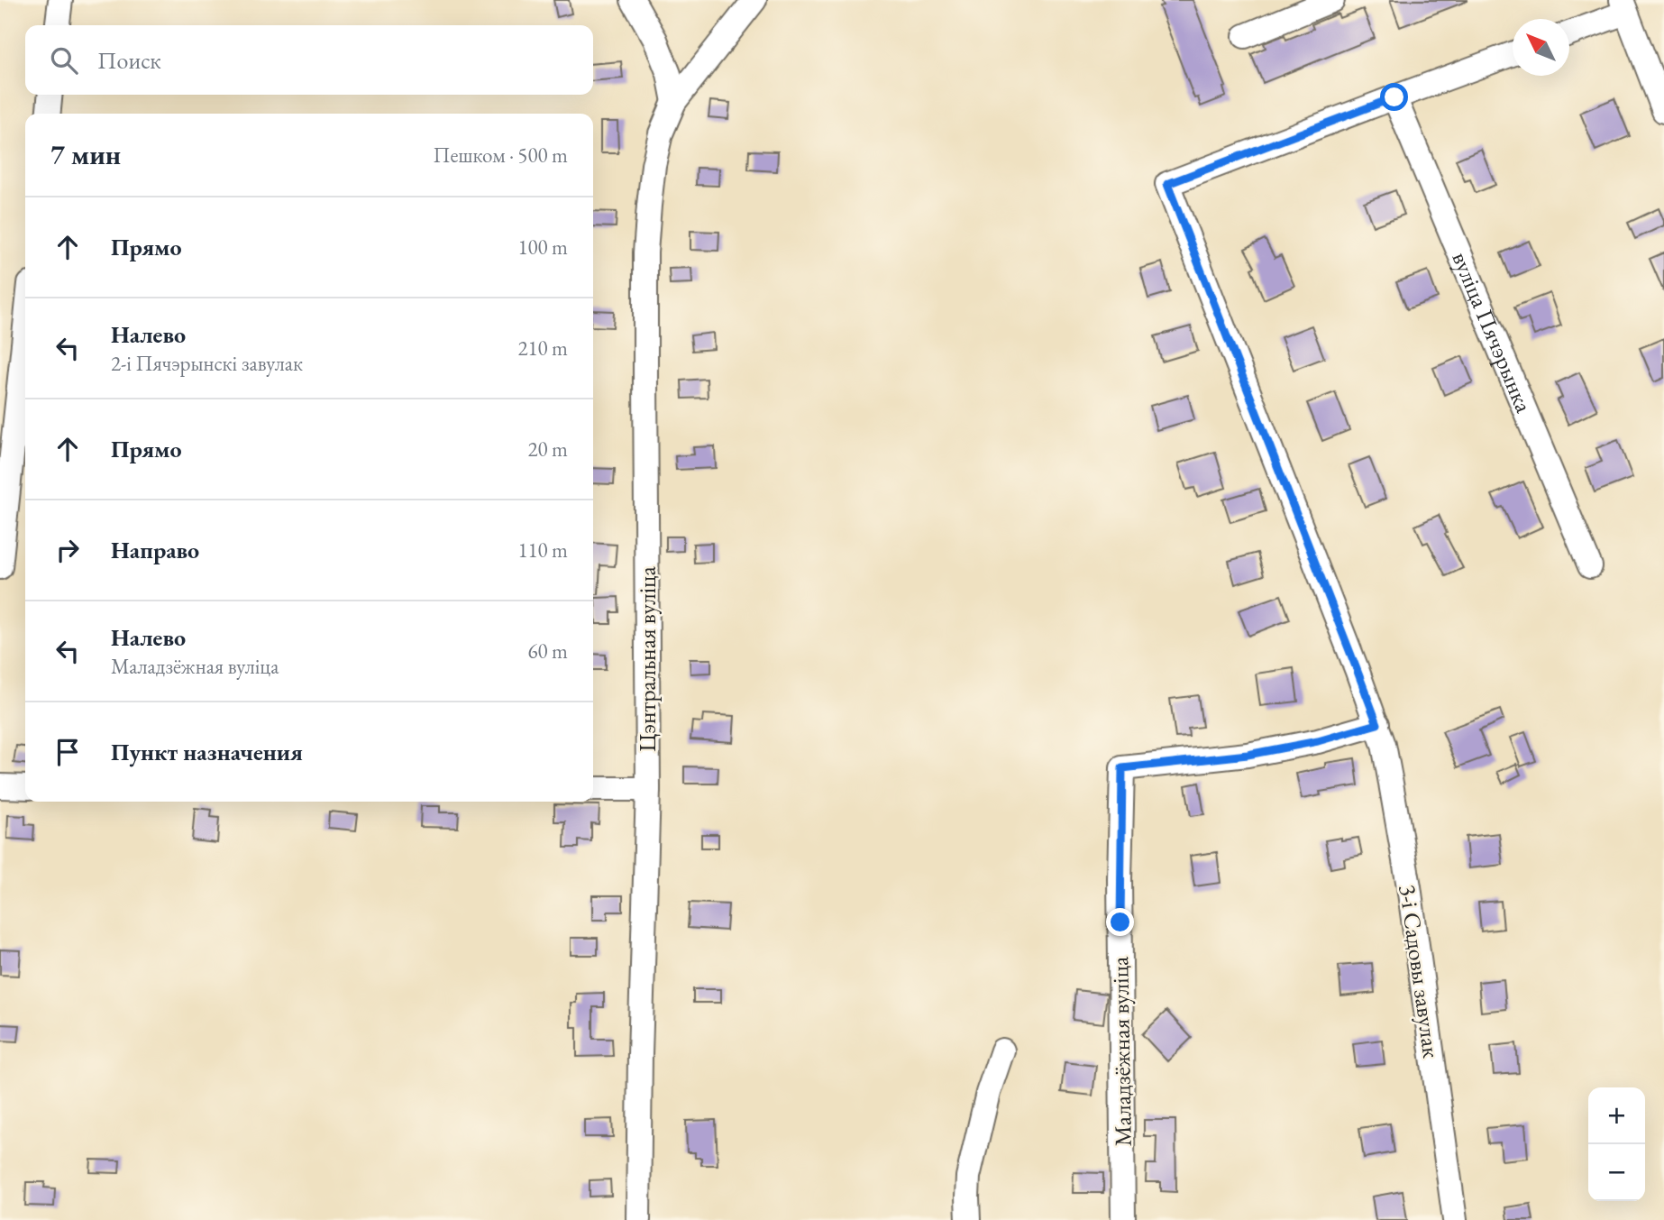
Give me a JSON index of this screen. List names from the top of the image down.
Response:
{
  "streets": {
    "street": [
      "вуліца Пячэрынка",
      "Цэнтральная вуліца",
      "3-і Садовы завулак",
      "Маладзёжная вуліца"
    ]
  },
  "crossings": [
    ["вуліца Пячэрынка", "3-і Садовы завулак"],
    ["3-і Садовы завулак", "Маладзёжная вуліца"]
  ],
  "north": "top left",
  "page": {
    "search": "Поиск",
    "heading": ["7 мин", "Пешком · 500 m"],
    "list": [
      ["Прямо", "100 m"],
      ["Налево", "2-і Пячэрынскі завулак", "210 m"],
      ["Прямо", "20 m"],
      ["Направо", "110 m"],
      ["Налево", "Маладзёжная вуліца", "60 m"],
      "Пункт назначения"
    ],
    "map_buttons": ["+", "−"]
  }
}
